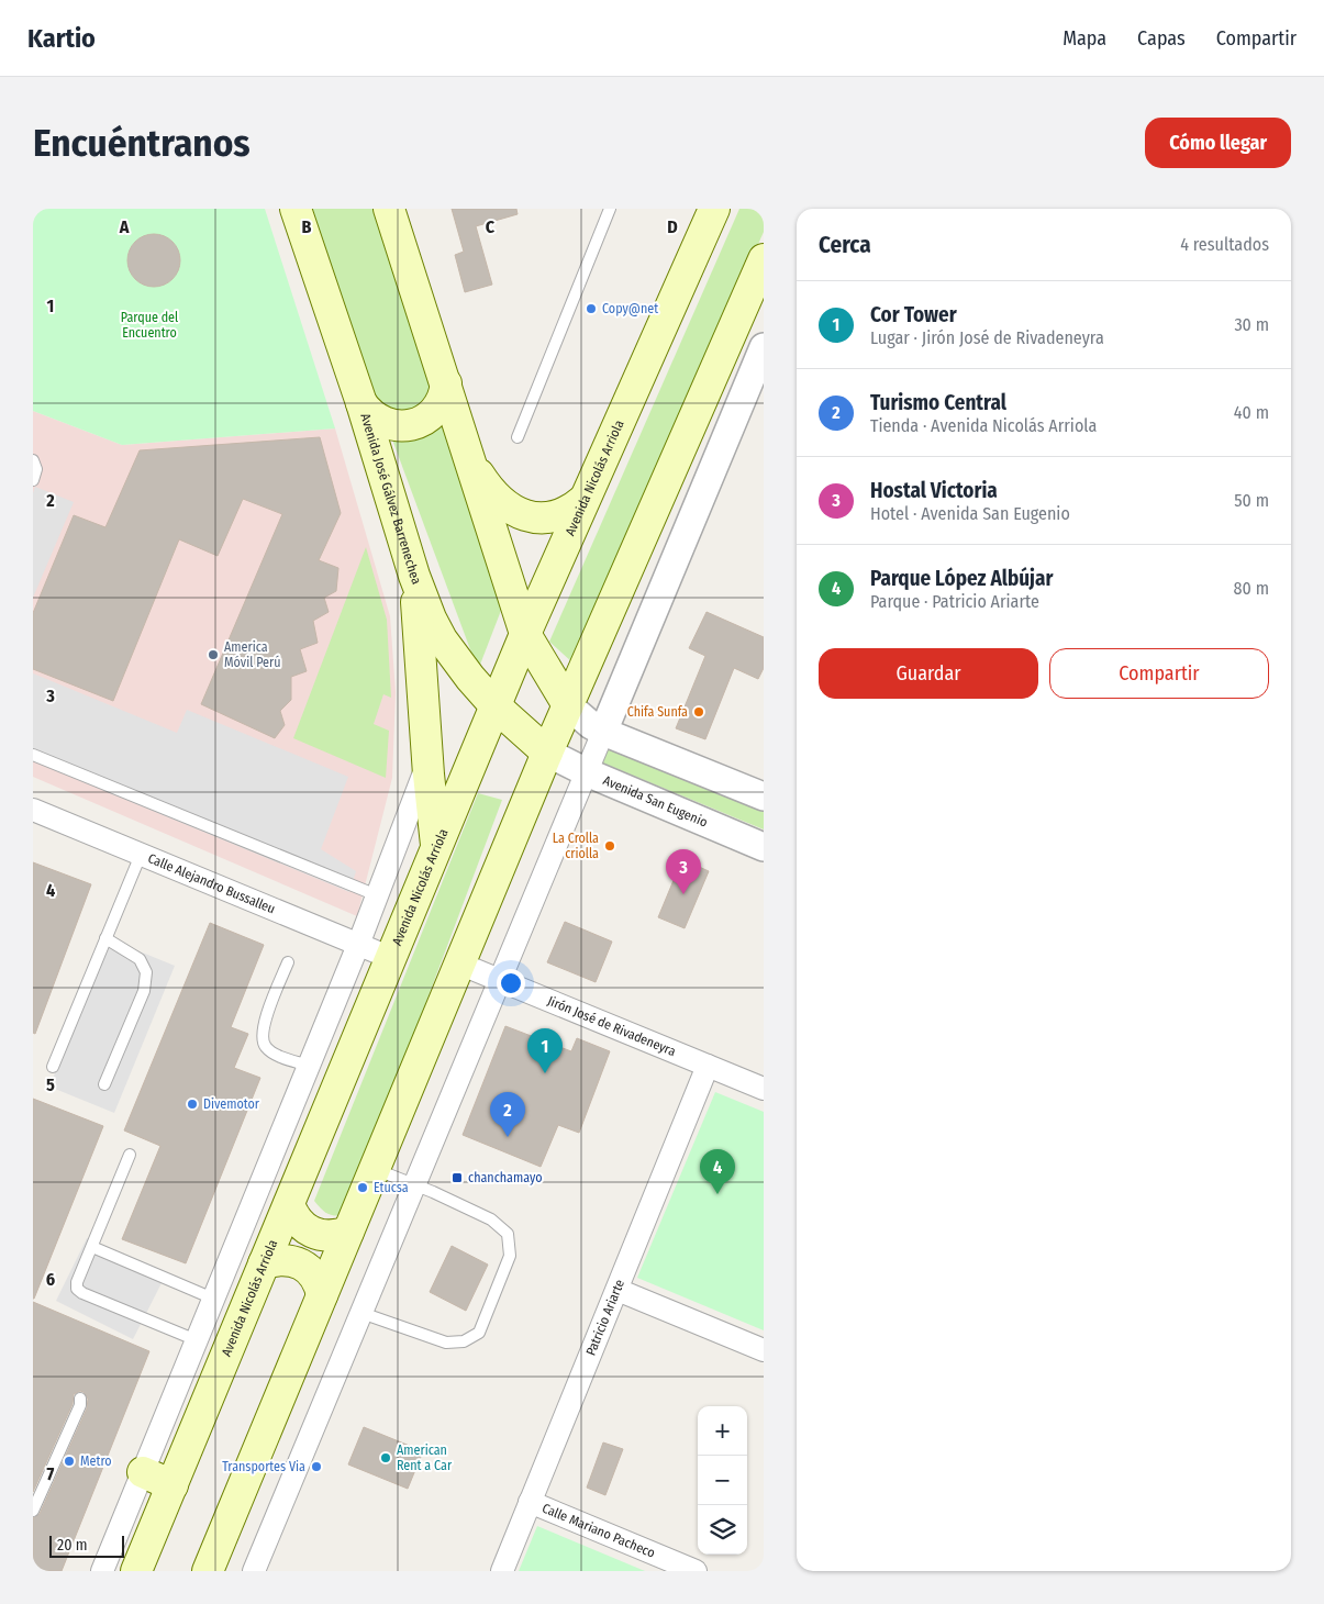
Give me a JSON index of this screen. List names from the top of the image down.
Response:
{
  "streets": {
    "main road": ["Avenida Nicolás Arriola", "Avenida José Gálvez Barrenechea"],
    "street": [
      "Avenida San Eugenio",
      "Calle Alejandro Bussalleu",
      "Jirón José de Rivadeneyra",
      "Patricio Ariarte",
      "Calle Mariano Pacheco"
    ]
  },
  "crossings": [
    ["Avenida Nicolás Arriola", "Avenida José Gálvez Barrenechea"],
    ["Avenida Nicolás Arriola", "Calle Alejandro Bussalleu"],
    ["Avenida José Gálvez Barrenechea", "Avenida San Eugenio"],
    ["Jirón José de Rivadeneyra", "Patricio Ariarte"],
    ["Patricio Ariarte", "Calle Mariano Pacheco"]
  ],
  "parks": ["Parque del Encuentro"],
  "places": {
    "other": [
      "Copy@net",
      "America Móvil Perú",
      "Chifa Sunfa",
      "La Crolla criolla",
      "Divemotor",
      "Etucsa",
      "American Rent a Car",
      "Metro",
      "Transportes Via"
    ],
    "transit": ["chanchamayo"]
  },
  "scale_bar": "20 m",
  "page": {
    "header": "Kartio",
    "nav": ["Mapa", "Capas", "Compartir"],
    "buttons": [
      "Cómo llegar",
      ["Guardar", "Compartir"]
    ],
    "title": "Encuéntranos",
    "heading": ["Cerca", "4 resultados"],
    "list": [
      {
        "mark": "1",
        "name": "Cor Tower",
        "note": "Lugar · Jirón José de Rivadeneyra",
        "value": "30 m"
      },
      {
        "mark": "2",
        "name": "Turismo Central",
        "note": "Tienda · Avenida Nicolás Arriola",
        "value": "40 m"
      },
      {
        "mark": "3",
        "name": "Hostal Victoria",
        "note": "Hotel · Avenida San Eugenio",
        "value": "50 m"
      },
      {
        "mark": "4",
        "name": "Parque López Albújar",
        "note": "Parque · Patricio Ariarte",
        "value": "80 m"
      }
    ],
    "pins": [
      "3",
      "1",
      "2",
      "4"
    ],
    "map_buttons": ["+", "−"],
    "scale": "20 m"
  },
  "grid": {
    "columns": [
      "A",
      "B",
      "C",
      "D"
    ],
    "rows": [
      "1",
      "2",
      "3",
      "4",
      "5",
      "6",
      "7"
    ]
  }
}
